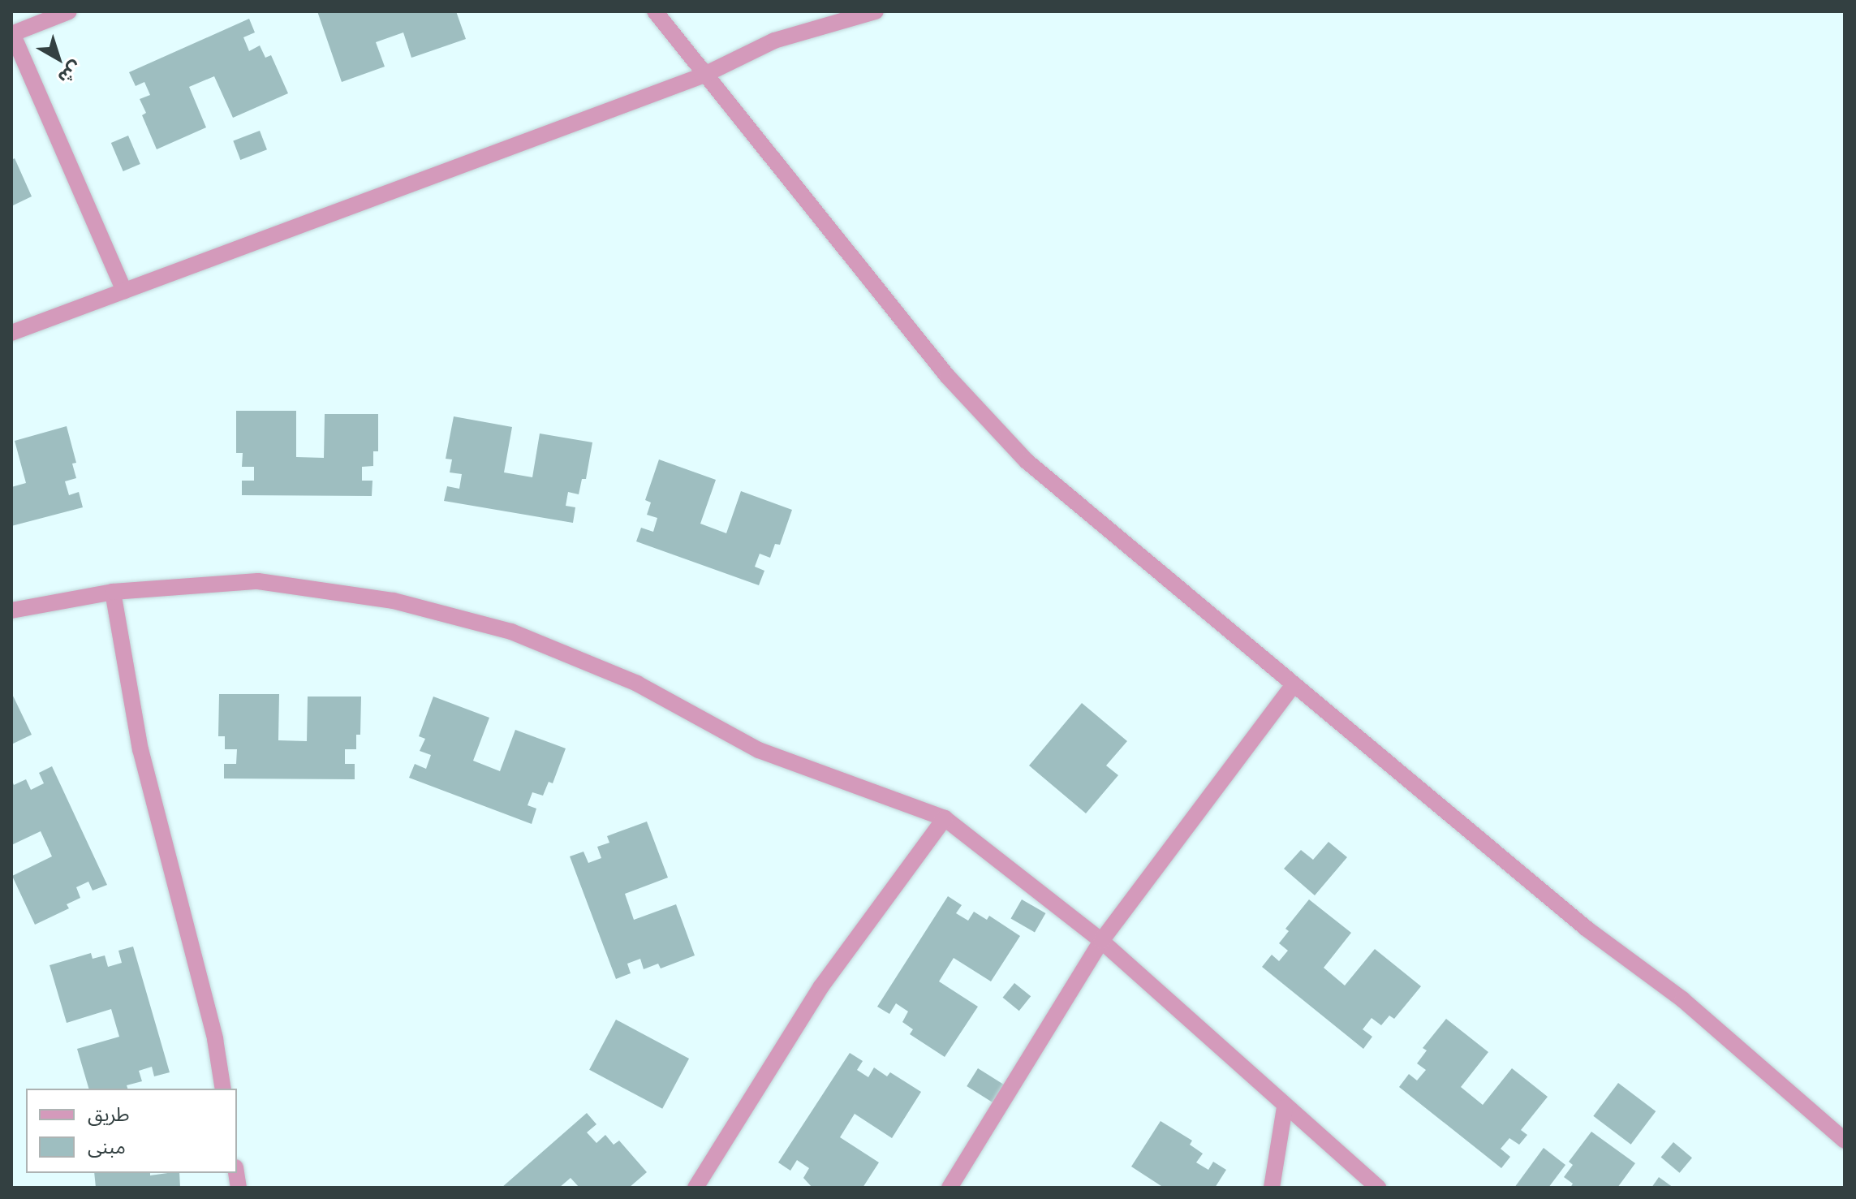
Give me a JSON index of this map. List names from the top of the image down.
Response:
{
  "legend": ["طريق", "مبنى"],
  "north": "bottom right"
}
